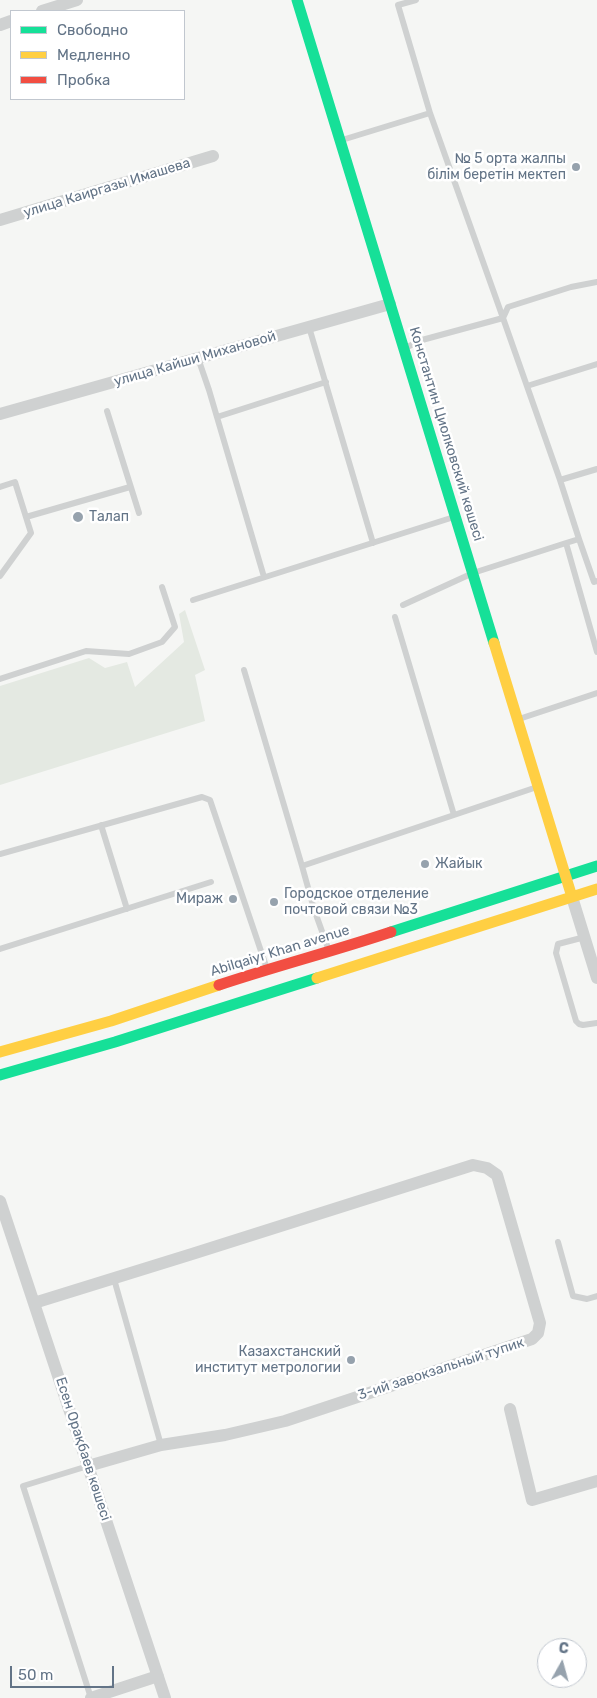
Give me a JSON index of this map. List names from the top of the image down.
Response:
{
  "streets": {
    "main road": ["Константин Циолковский көшесі", "Abilqaiyr Khan avenue"],
    "street": [
      "улица Каиргазы Имашева",
      "улица Кайши Михановой",
      "3-ий завокзальный тупик",
      "Есен Орақбаев көшесі"
    ]
  },
  "crossings": [
    ["улица Кайши Михановой", "Константин Циолковский көшесі"],
    ["Константин Циолковский көшесі", "Abilqaiyr Khan avenue"],
    ["3-ий завокзальный тупик", "Есен Орақбаев көшесі"]
  ],
  "places": [
    "№ 5 орта жалпы білім беретін мектеп",
    "Талап",
    "Жайык",
    "Мираж",
    "Городское отделение почтовой связи №3",
    "Казахстанский институт метрологии"
  ],
  "legend": ["Свободно", "Медленно", "Пробка"],
  "scale_bar": "50 m",
  "north": "top"
}
